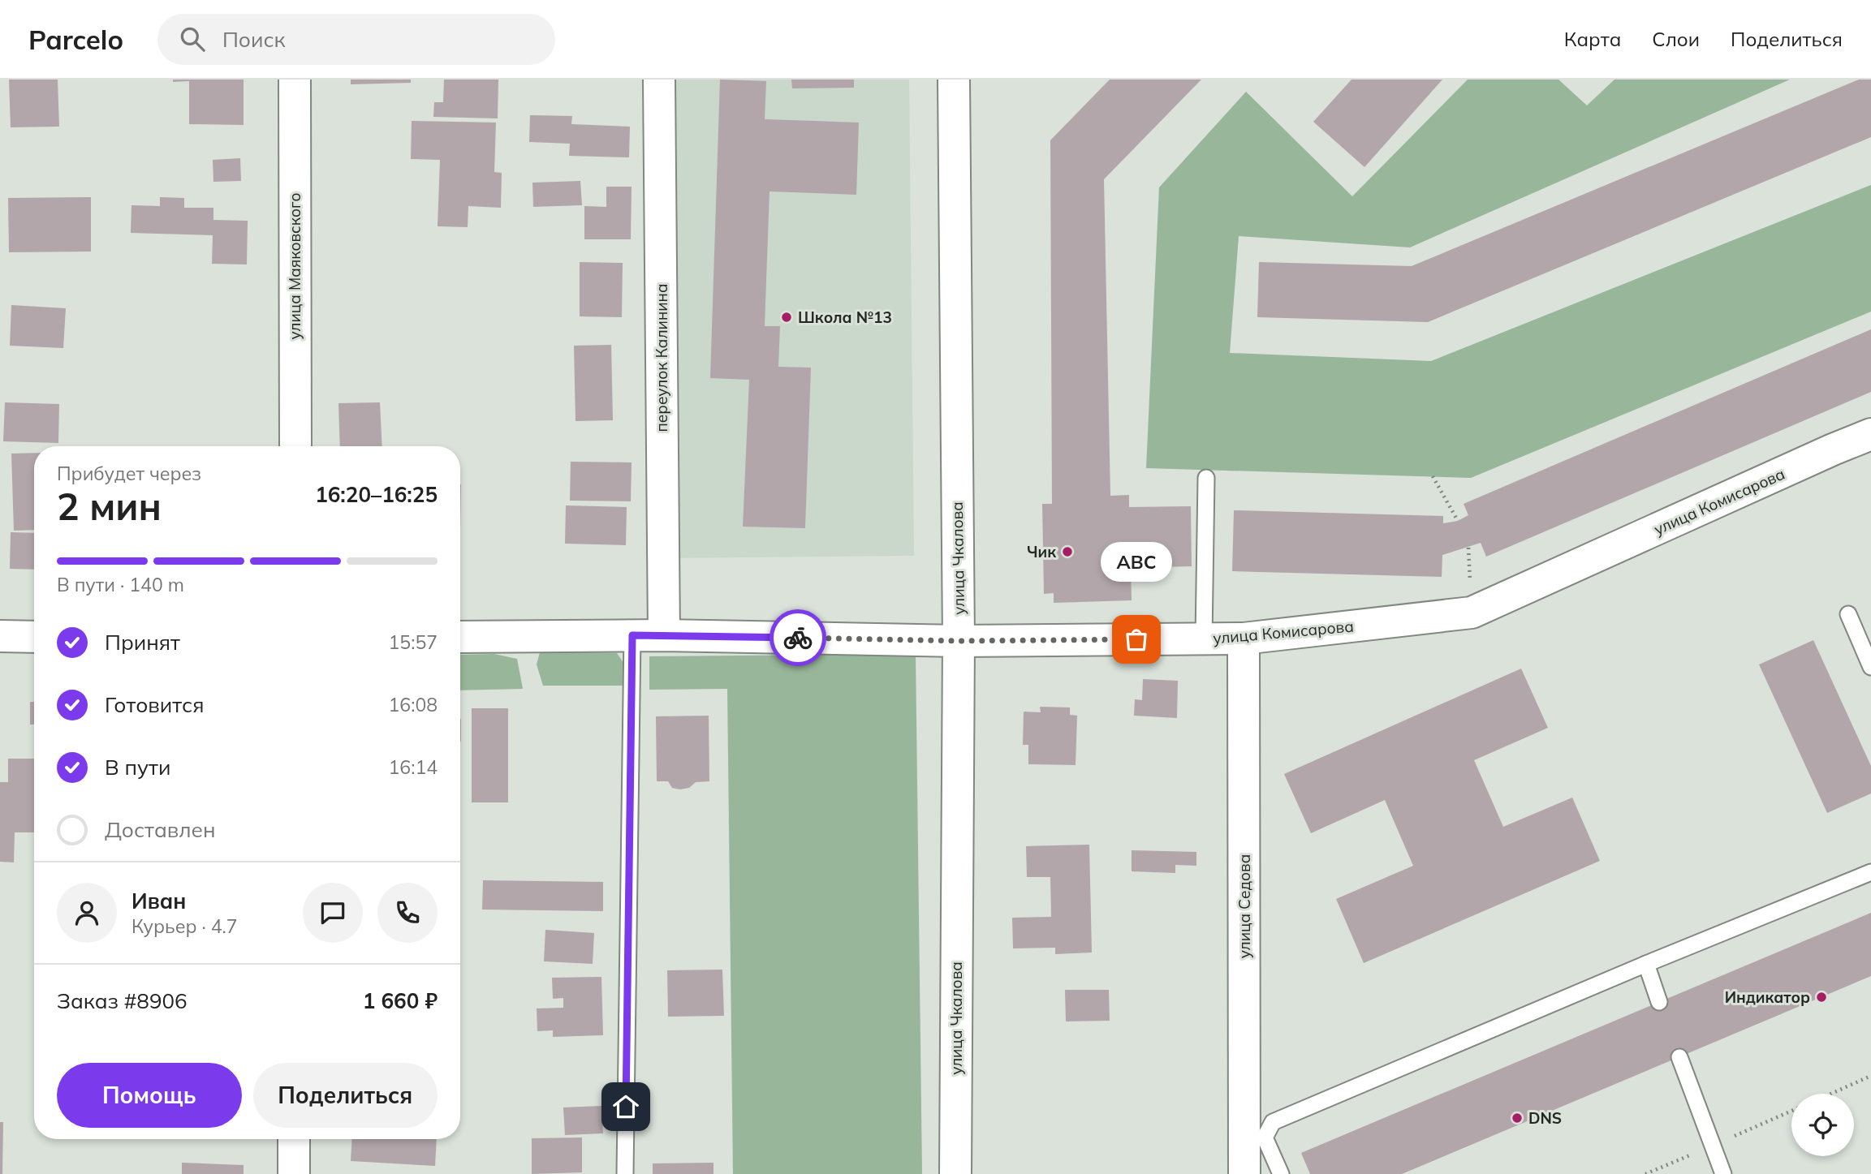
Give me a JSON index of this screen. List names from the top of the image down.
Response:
{
  "streets": {
    "street": [
      "улица Маяковского",
      "переулок Калинина",
      "улица Комисарова",
      "улица Чкалова",
      "улица Седова"
    ]
  },
  "crossings": [
    ["переулок Калинина", "улица Комисарова"],
    ["улица Комисарова", "улица Чкалова"],
    ["улица Комисарова", "улица Седова"]
  ],
  "places": [
    "Школа №13",
    "Чик",
    "ABC",
    "Индикатор",
    "DNS"
  ],
  "page": {
    "header": "Parcelo",
    "search": "Поиск",
    "nav": ["Карта", "Слои", "Поделиться"],
    "heading": ["2 мин", "Прибудет через", "16:20–16:25"],
    "panel": [
      "Иван",
      "Курьер · 4.7",
      "Заказ #8906",
      "1 660 ₽"
    ],
    "bubble": "ABC",
    "bar": "В пути · 140 m",
    "list": [
      ["Принят", "15:57"],
      ["Готовится", "16:08"],
      ["В пути", "16:14"],
      "Доставлен"
    ],
    "buttons": ["Помощь", "Поделиться"]
  }
}
